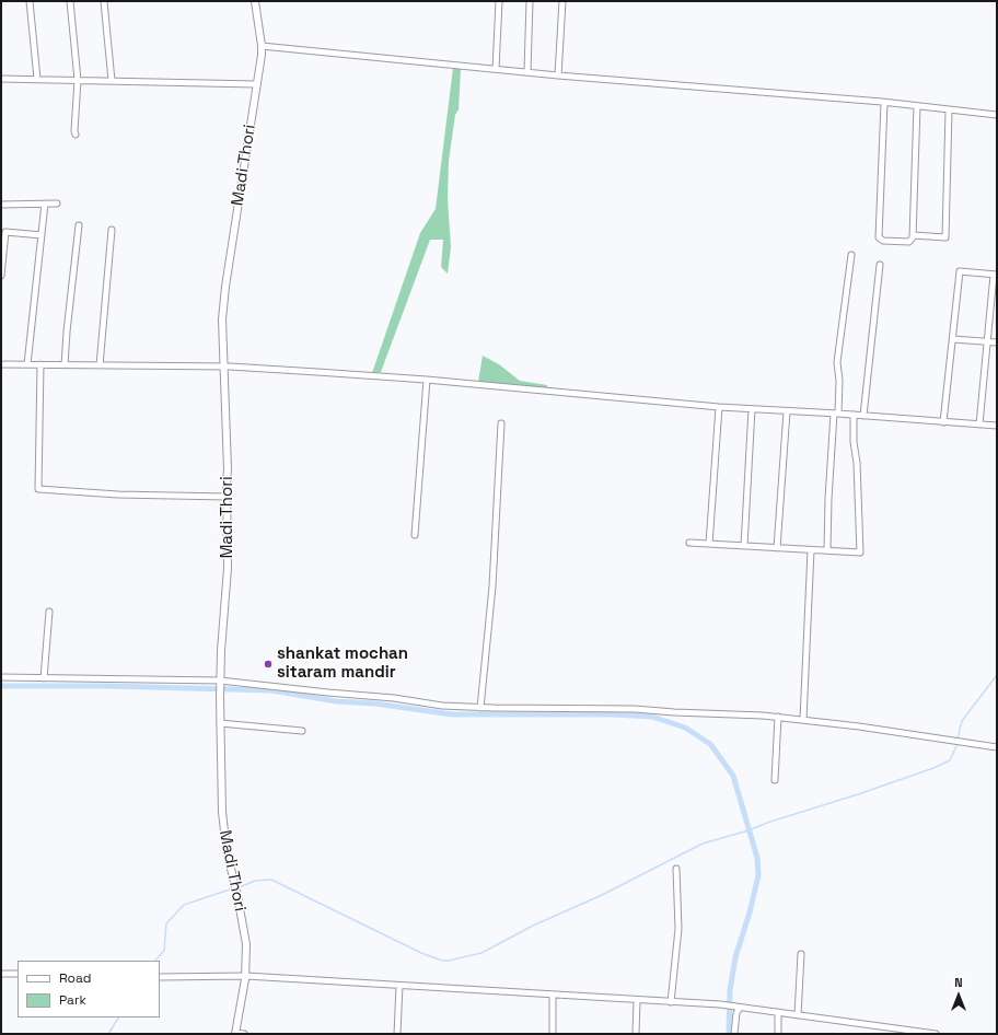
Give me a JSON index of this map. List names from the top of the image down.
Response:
{
  "streets": {
    "main road": ["Madi Thori"]
  },
  "places": ["shankat mochan sitaram mandir"],
  "legend": ["Road", "Park"],
  "north": "top"
}
